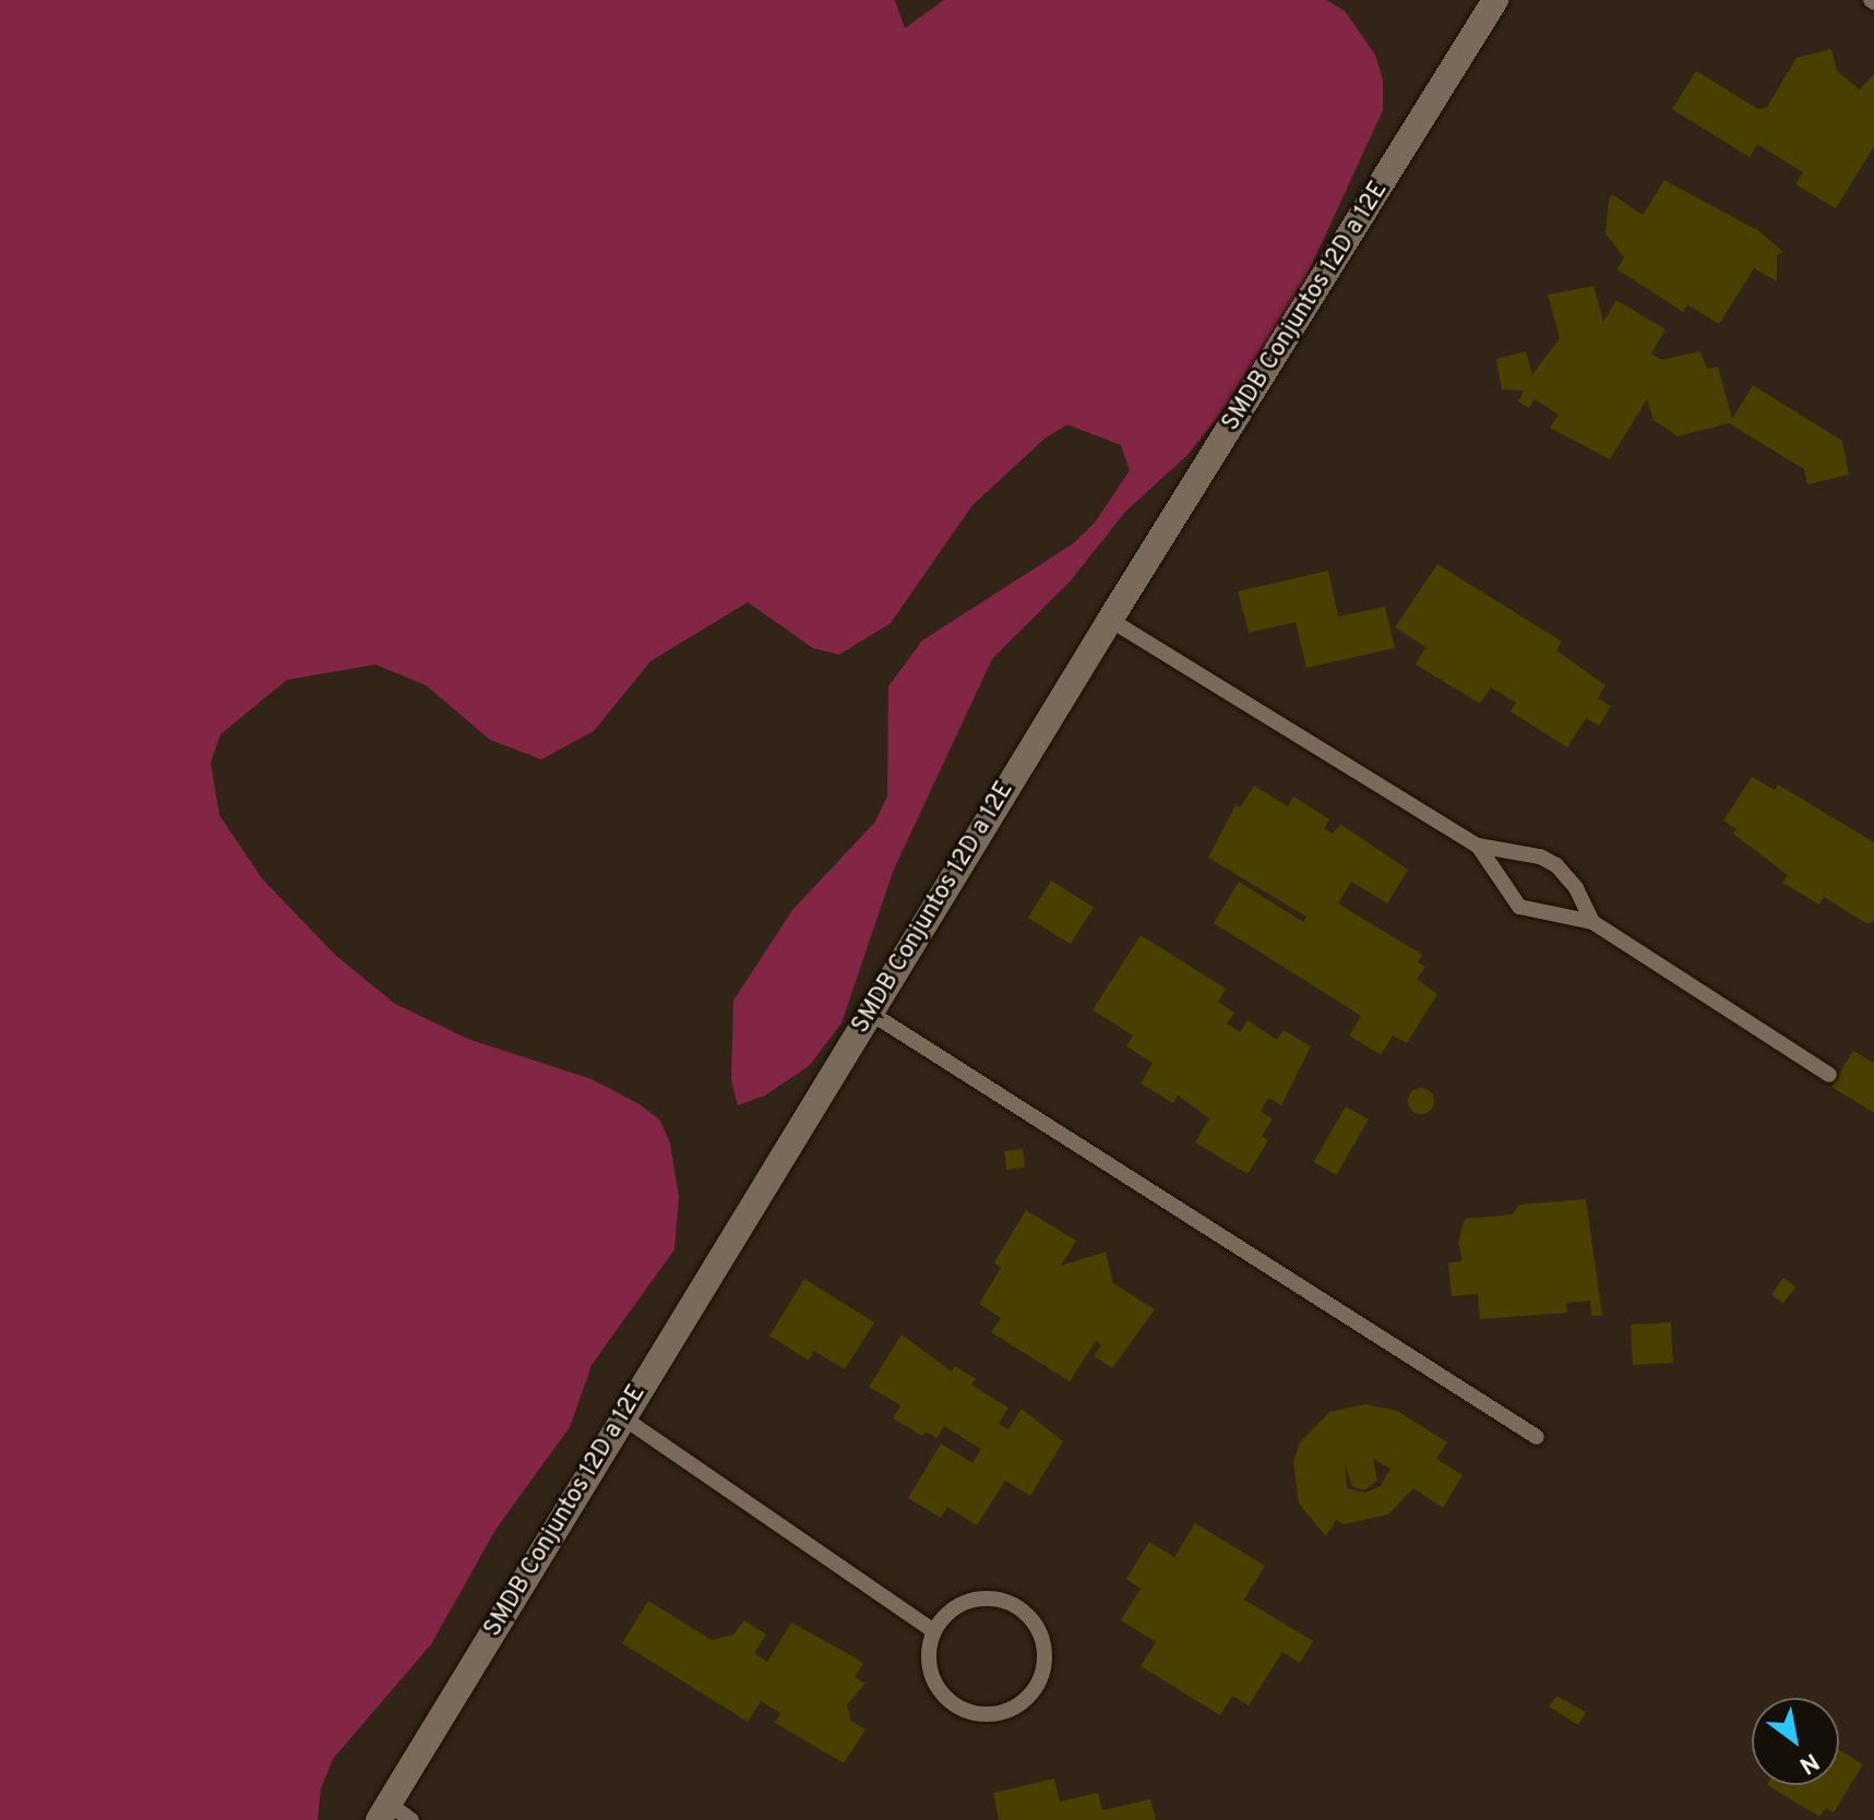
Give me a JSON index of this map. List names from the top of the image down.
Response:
{
  "streets": {
    "street": ["SMDB Conjuntos 12D a 12E"]
  },
  "north": "bottom right"
}
